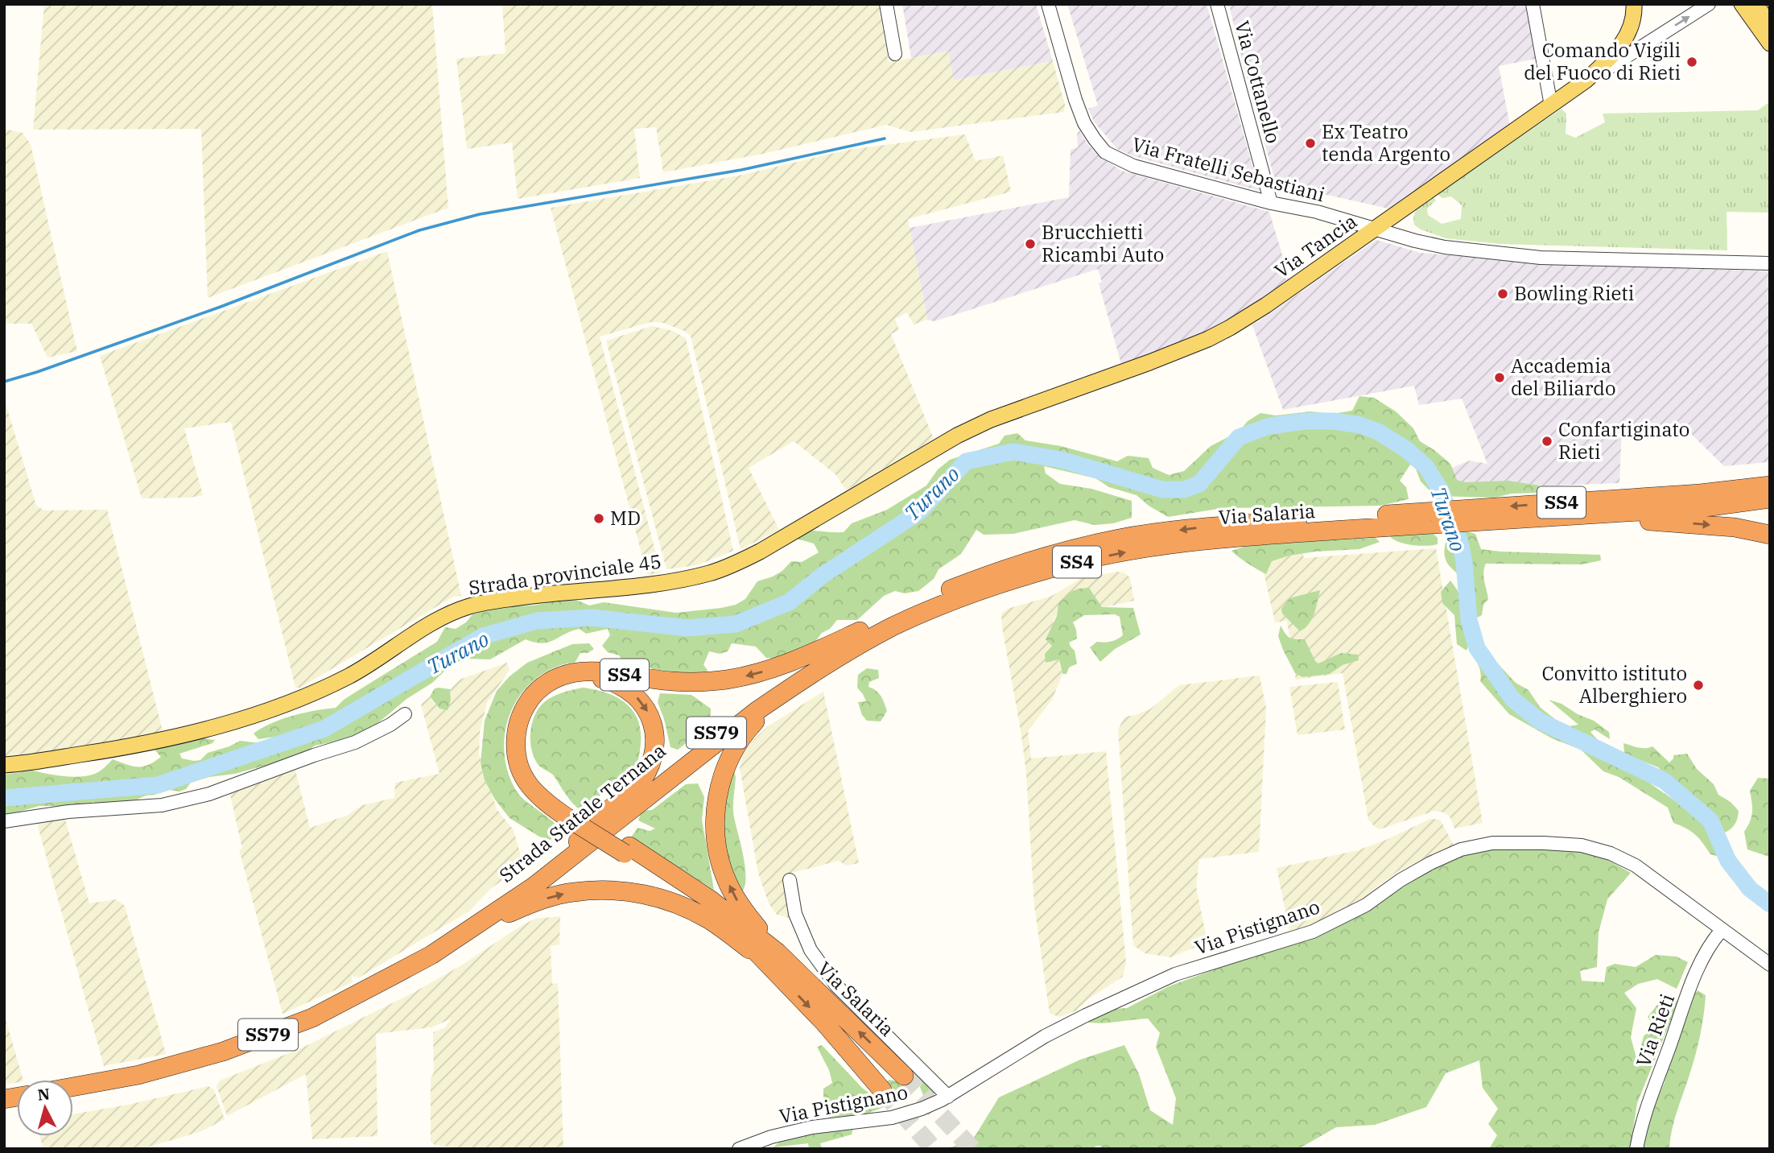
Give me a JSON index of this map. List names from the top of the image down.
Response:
{
  "streets": {
    "highway": [
      "SS4",
      "Via Salaria",
      "SS79",
      "Strada Statale Ternana"
    ],
    "main road": ["Via Tancia", "Strada provinciale 45"],
    "street": [
      "Via Cottanello",
      "Via Fratelli Sebastiani",
      "Via Pistignano",
      "Via Rieti"
    ]
  },
  "crossings": [
    ["Via Cottanello", "Via Fratelli Sebastiani"],
    ["Via Fratelli Sebastiani", "Via Tancia"],
    ["Via Tancia", "Strada provinciale 45"],
    ["SS4", "Via Salaria"],
    ["SS4", "Strada Statale Ternana"],
    ["Via Salaria", "Strada Statale Ternana"],
    ["Via Pistignano", "Via Rieti"]
  ],
  "water": ["Turano"],
  "places": [
    "Comando Vigili del Fuoco di Rieti",
    "Ex Teatro tenda Argento",
    "Brucchietti Ricambi Auto",
    "Bowling Rieti",
    "Accademia del Biliardo",
    "Confartiginato Rieti",
    "MD",
    "Convitto istituto Alberghiero"
  ],
  "north": "top"
}
